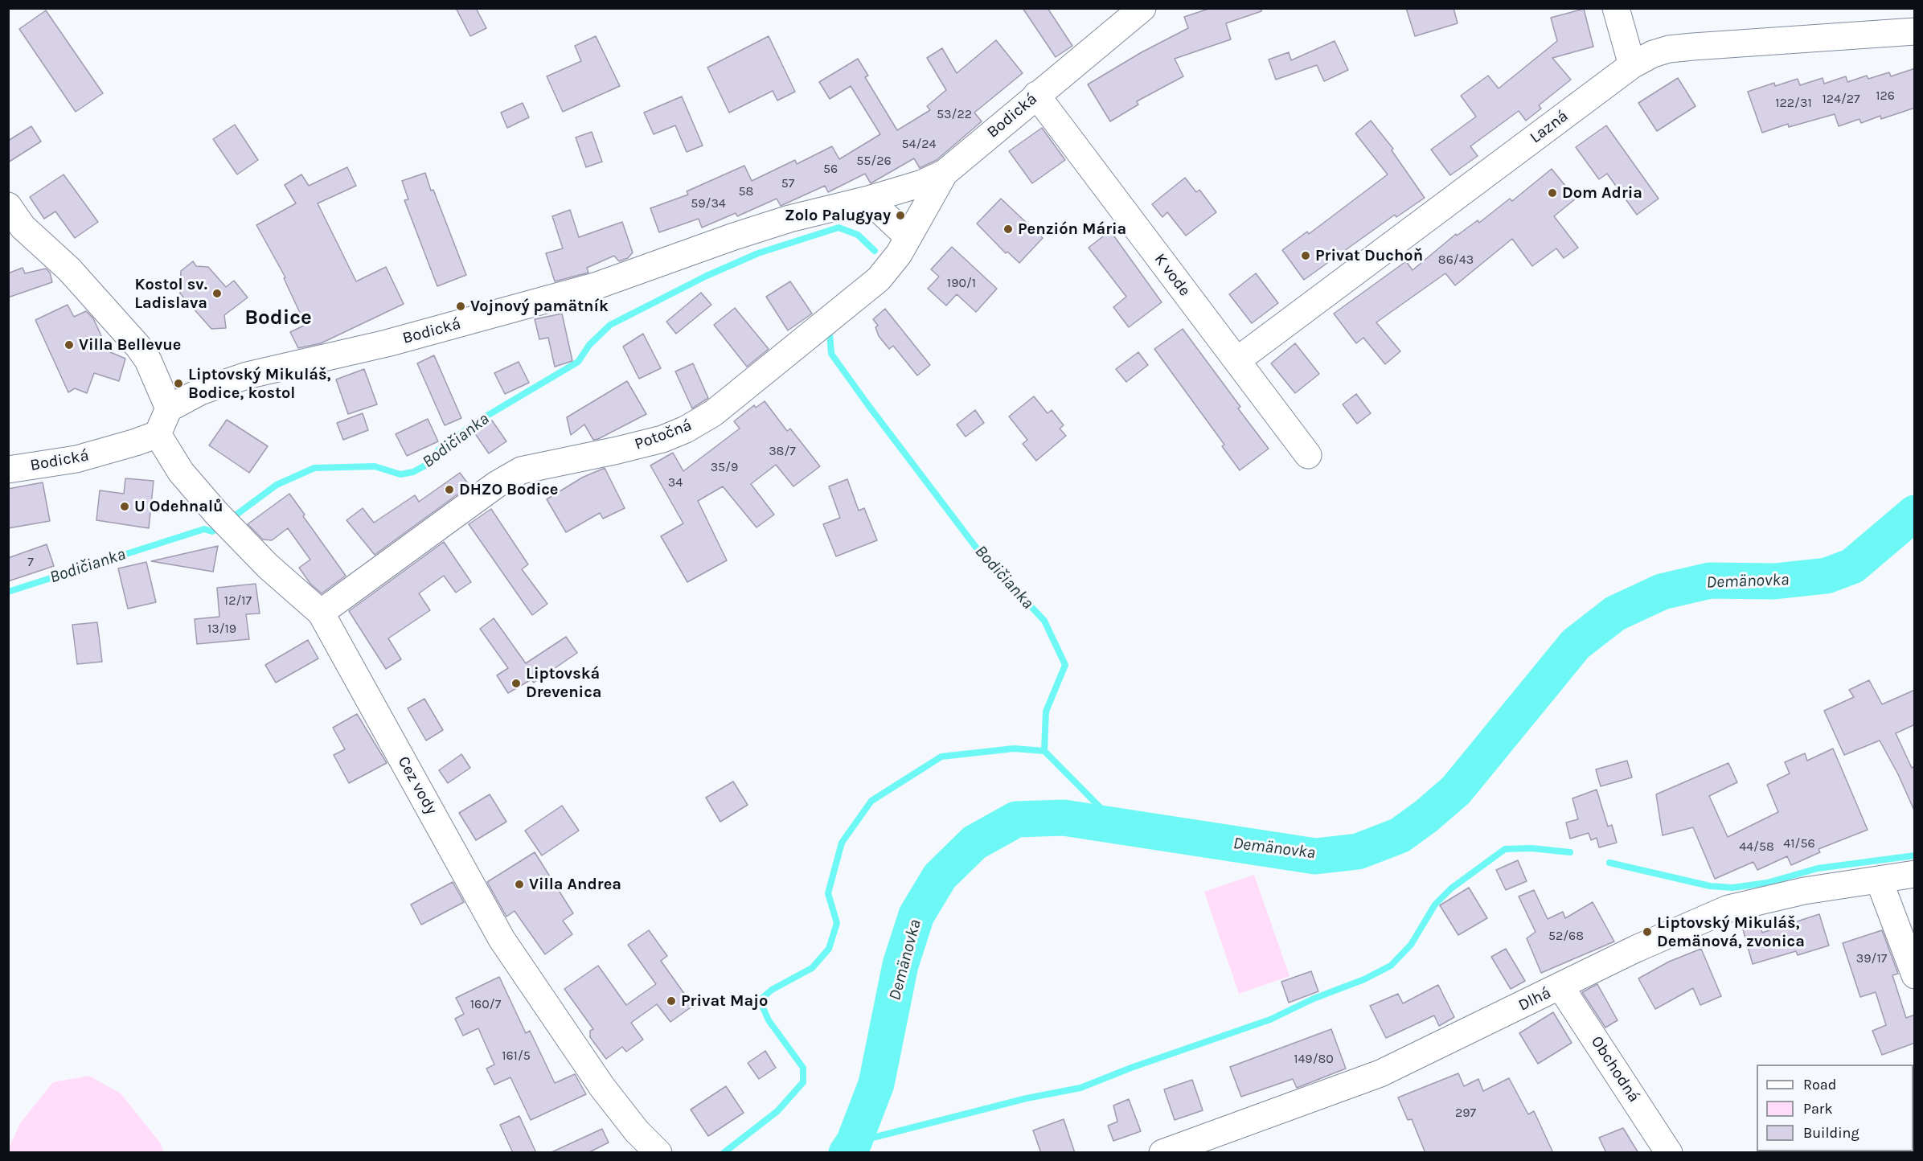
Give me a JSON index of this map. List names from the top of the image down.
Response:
{
  "streets": {
    "street": [
      "Bodická",
      "Lazná",
      "K vode",
      "Potočná",
      "Cez vody",
      "Dlhá",
      "Obchodná"
    ]
  },
  "crossings": [
    ["Bodická", "K vode"],
    ["Bodická", "Potočná"],
    ["Bodická", "Cez vody"],
    ["Lazná", "K vode"],
    ["Potočná", "Cez vody"],
    ["Dlhá", "Obchodná"]
  ],
  "districts": ["Bodice"],
  "water": ["Bodičianka", "Demänovka"],
  "places": [
    "Dom Adria",
    "Zolo Palugyay",
    "Penzión Mária",
    "Privat Duchoň",
    "Kostol sv. Ladislava",
    "Vojnový pamätník",
    "Villa Bellevue",
    "Liptovský Mikuláš, Bodice, kostol",
    "DHZO Bodice",
    "U Odehnalů",
    "Liptovská Drevenica",
    "Villa Andrea",
    "Liptovský Mikuláš, Demänová, zvonica",
    "Privat Majo"
  ],
  "house_numbers": [
    "126",
    "124/27",
    "122/31",
    "53/22",
    "54/24",
    "55/26",
    "56",
    "57",
    "58",
    "59/34",
    "86/43",
    "190/1",
    "38/7",
    "35/9",
    "34",
    "7",
    "12/17",
    "13/19",
    "41/56",
    "44/58",
    "52/68",
    "39/17",
    "160/7",
    "161/5",
    "149/80",
    "297"
  ],
  "legend": ["Road", "Park", "Building"]
}
